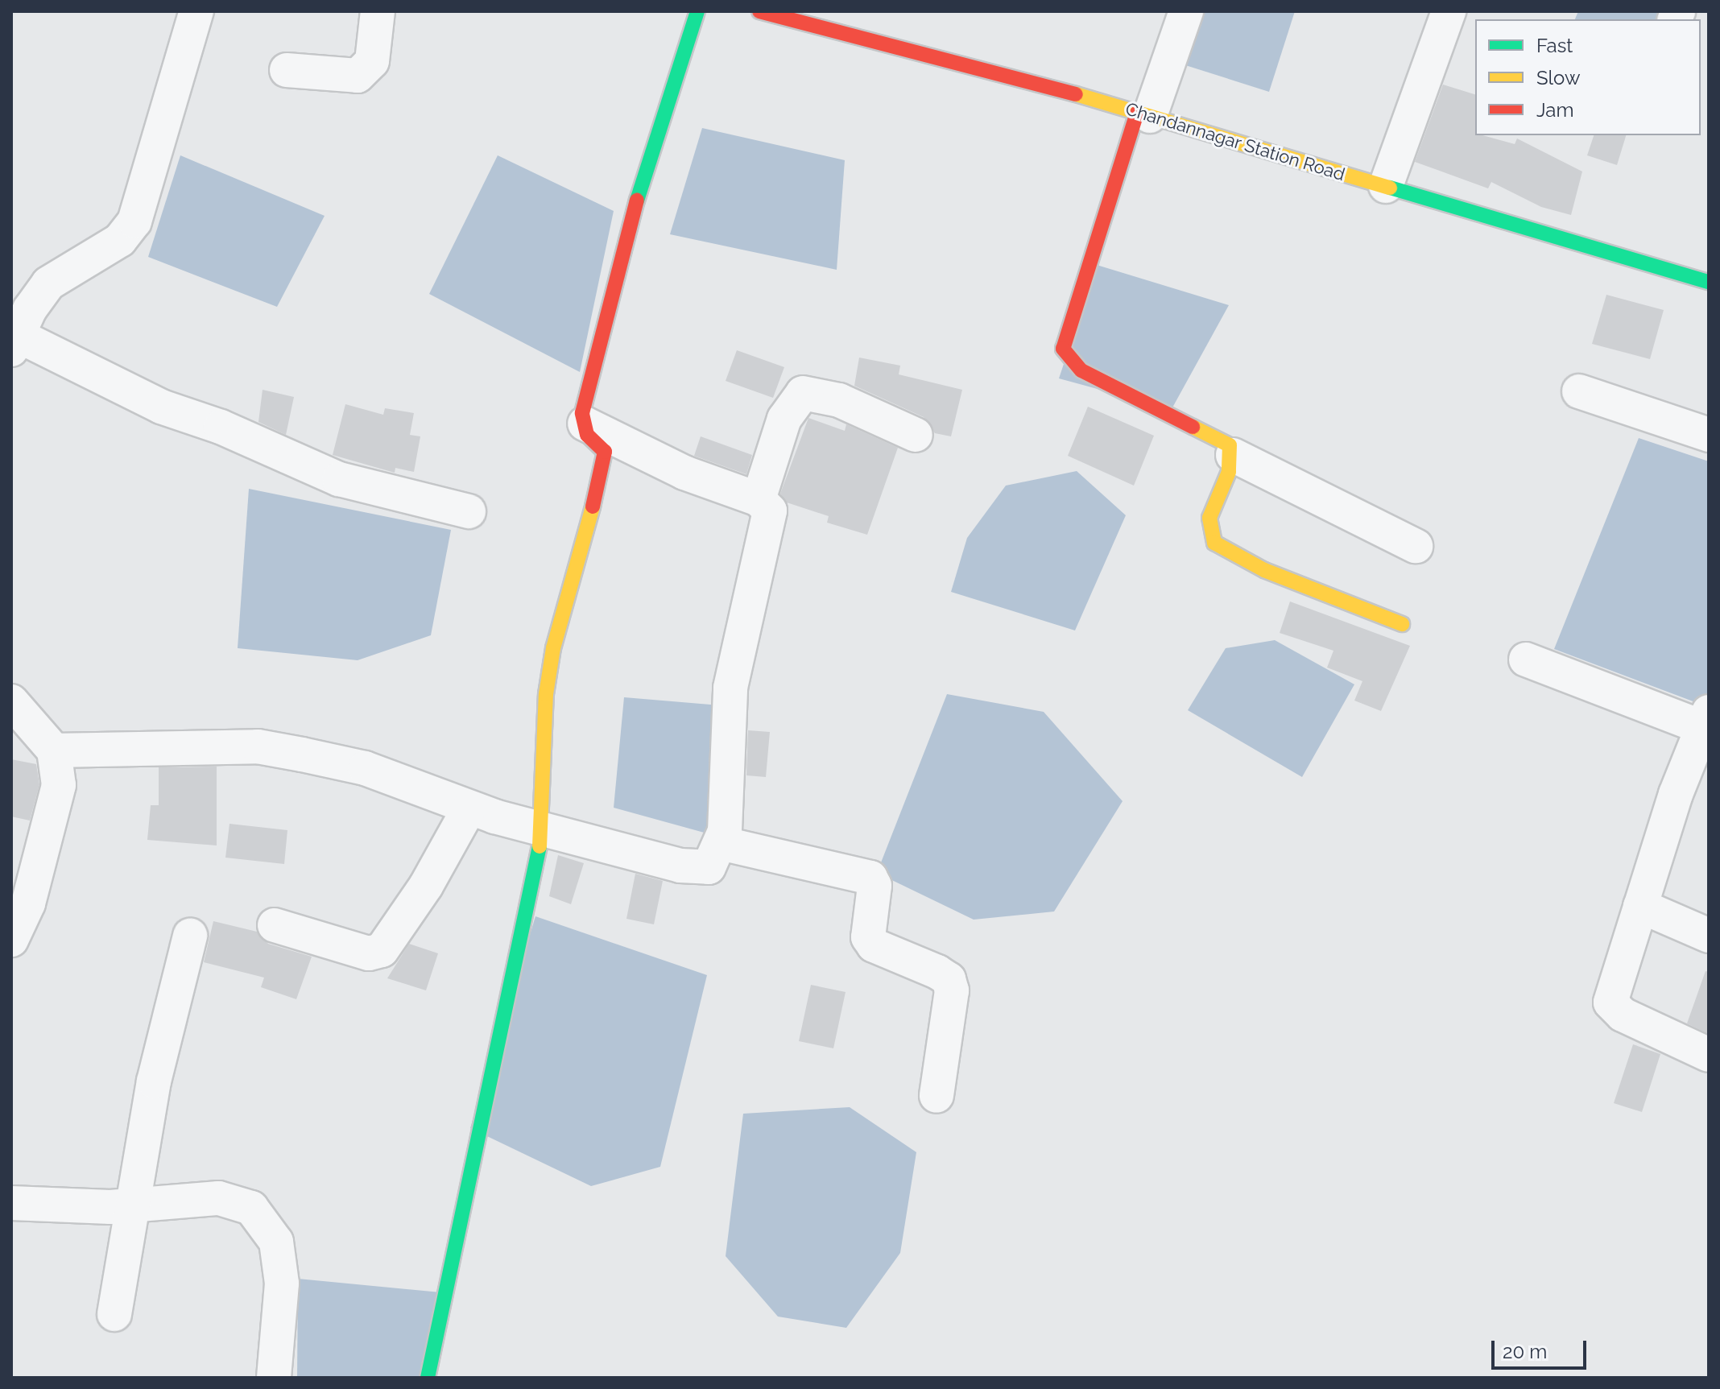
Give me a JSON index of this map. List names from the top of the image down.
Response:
{
  "streets": {
    "street": ["Chandannagar Station Road"]
  },
  "legend": ["Fast", "Slow", "Jam"],
  "scale_bar": "20 m"
}
